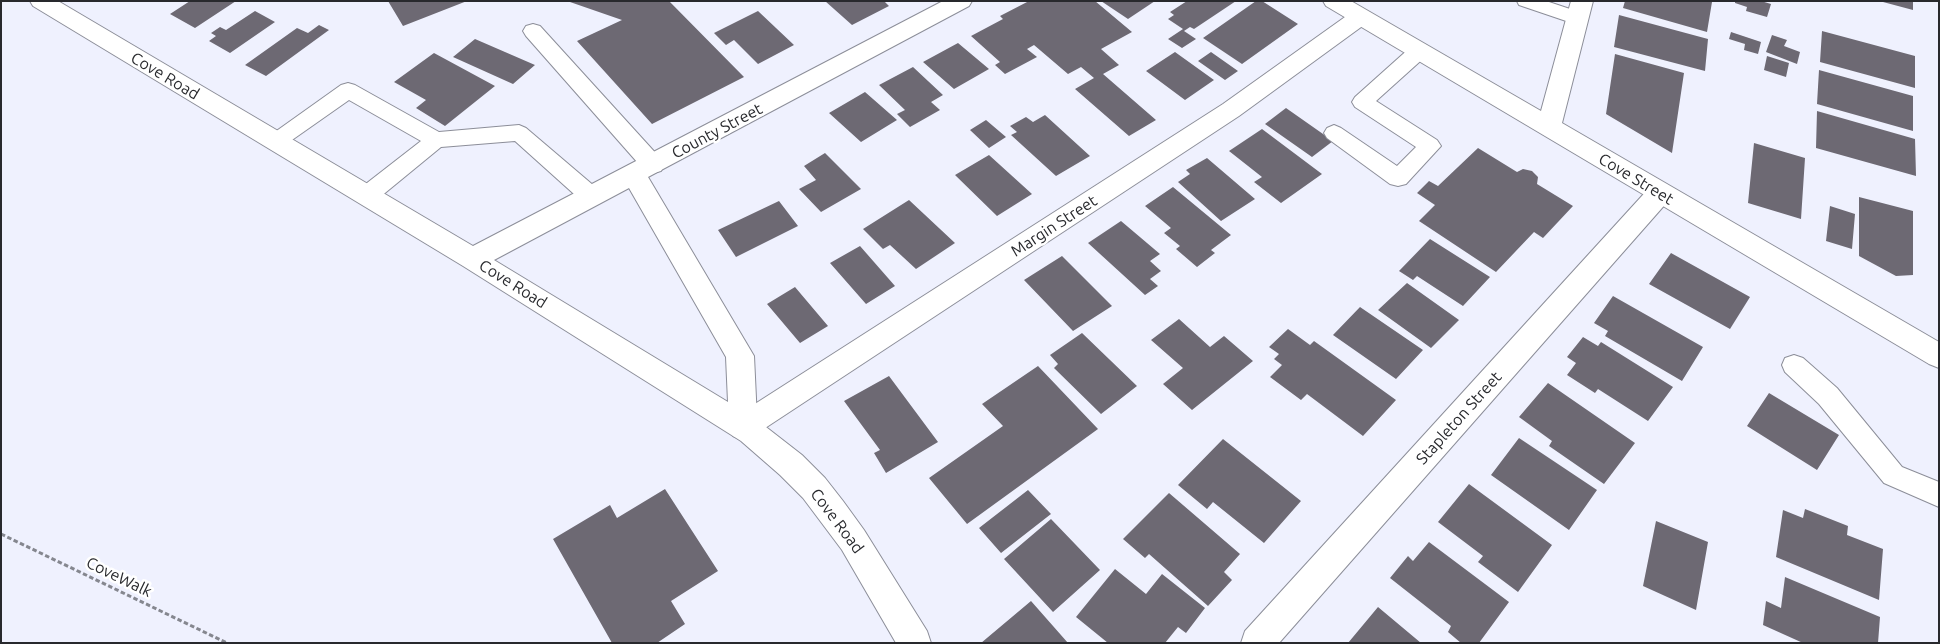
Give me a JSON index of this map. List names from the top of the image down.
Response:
{
  "streets": {
    "main road": [
      "Cove Road",
      "County Street",
      "Cove Street",
      "Margin Street",
      "Stapleton Street"
    ],
    "path": ["CoveWalk"]
  },
  "crossings": [
    ["Cove Road", "County Street"],
    ["Cove Road", "Margin Street"],
    ["Cove Street", "Margin Street"],
    ["Cove Street", "Stapleton Street"]
  ]
}
